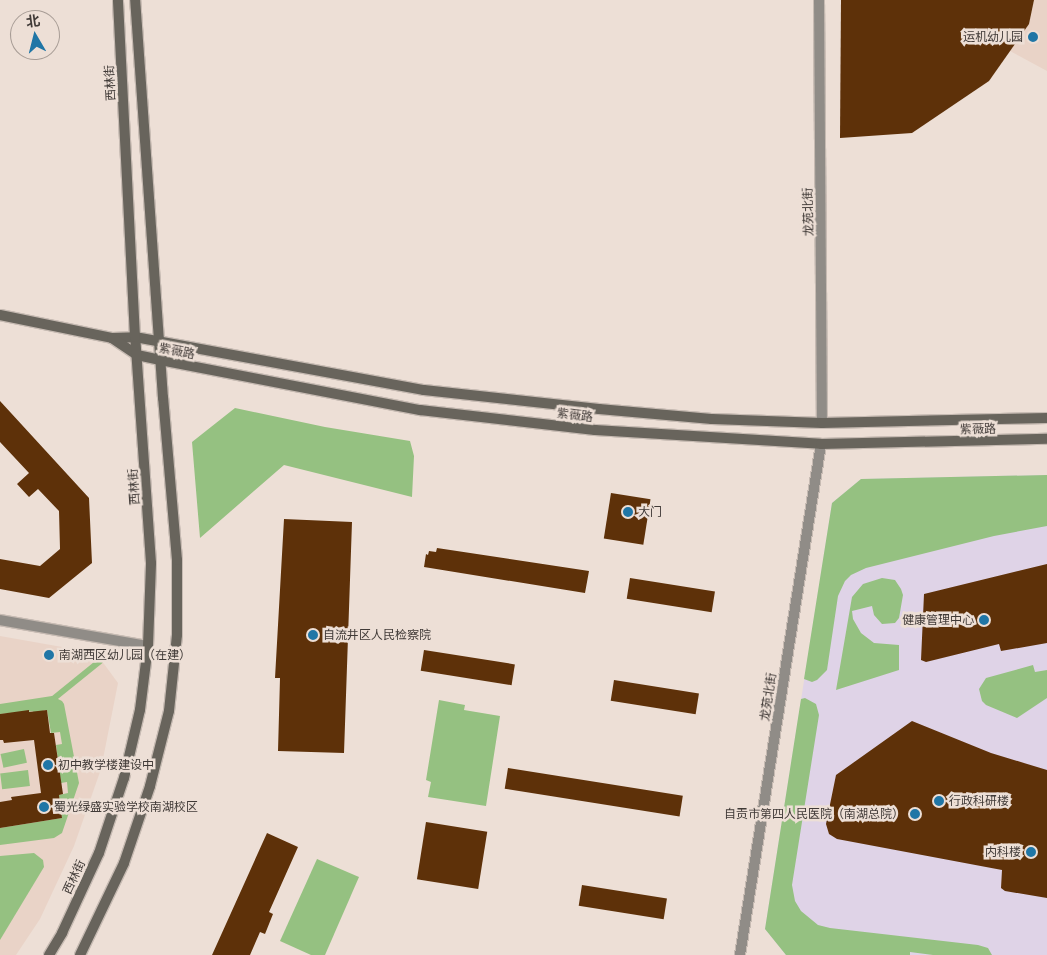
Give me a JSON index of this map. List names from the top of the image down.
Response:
{
  "streets": {
    "main road": ["西林街", "紫薇路"],
    "street": ["龙苑北街"]
  },
  "crossings": [
    ["西林街", "紫薇路"],
    ["龙苑北街", "紫薇路"]
  ],
  "places": [
    "运机幼儿园",
    "大门",
    "健康管理中心",
    "自流井区人民检察院",
    "南湖西区幼儿园（在建）",
    "初中教学楼建设中",
    "行政科研楼",
    "蜀光绿盛实验学校南湖校区",
    "自贡市第四人民医院（南湖总院）",
    "内科楼"
  ],
  "north": "top"
}
